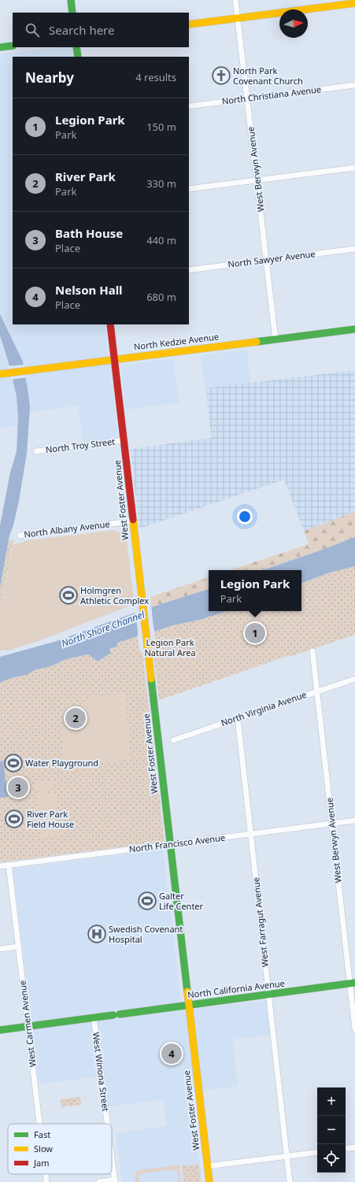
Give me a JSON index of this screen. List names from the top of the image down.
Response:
{
  "streets": {
    "main road": ["North Kedzie Avenue", "West Foster Avenue", "North California Avenue"],
    "street": [
      "North Christiana Avenue",
      "West Berwyn Avenue",
      "North Sawyer Avenue",
      "North Troy Street",
      "North Albany Avenue",
      "North Virginia Avenue",
      "North Francisco Avenue",
      "West Farragut Avenue",
      "West Carmen Avenue",
      "West Winona Street"
    ]
  },
  "crossings": [
    ["North Christiana Avenue", "West Berwyn Avenue"],
    ["West Berwyn Avenue", "North Sawyer Avenue"],
    ["West Berwyn Avenue", "North Kedzie Avenue"],
    ["West Berwyn Avenue", "North Virginia Avenue"],
    ["West Berwyn Avenue", "North Francisco Avenue"],
    ["West Berwyn Avenue", "North California Avenue"],
    ["North Kedzie Avenue", "West Foster Avenue"],
    ["North Troy Street", "West Foster Avenue"],
    ["West Foster Avenue", "North Albany Avenue"],
    ["West Foster Avenue", "North Francisco Avenue"],
    ["West Foster Avenue", "North California Avenue"],
    ["North Virginia Avenue", "West Farragut Avenue"],
    ["North Francisco Avenue", "West Farragut Avenue"],
    ["North Francisco Avenue", "West Carmen Avenue"],
    ["West Farragut Avenue", "North California Avenue"],
    ["North California Avenue", "West Carmen Avenue"],
    ["North California Avenue", "West Winona Street"]
  ],
  "water": ["North Shore Channel"],
  "parks": ["Legion Park Natural Area"],
  "places": {
    "church": ["North Park Covenant Church"],
    "sports": [
      "Holmgren Athletic Complex",
      "Water Playground",
      "River Park Field House",
      "Galter Life Center"
    ],
    "hospital": ["Swedish Covenant Hospital"]
  },
  "legend": ["Fast", "Slow", "Jam"],
  "north": "right",
  "page": {
    "search": "Search here",
    "heading": ["Nearby", "4 results"],
    "list": [
      {
        "mark": "1",
        "name": "Legion Park",
        "note": "Park",
        "value": "150 m"
      },
      {
        "mark": "2",
        "name": "River Park",
        "note": "Park",
        "value": "330 m"
      },
      {
        "mark": "3",
        "name": "Bath House",
        "note": "Place",
        "value": "440 m"
      },
      {
        "mark": "4",
        "name": "Nelson Hall",
        "note": "Place",
        "value": "680 m"
      }
    ],
    "popup": ["Legion Park", "Park"],
    "pins": [
      "1",
      "2",
      "3",
      "4"
    ],
    "map_buttons": ["+", "−"]
  }
}
